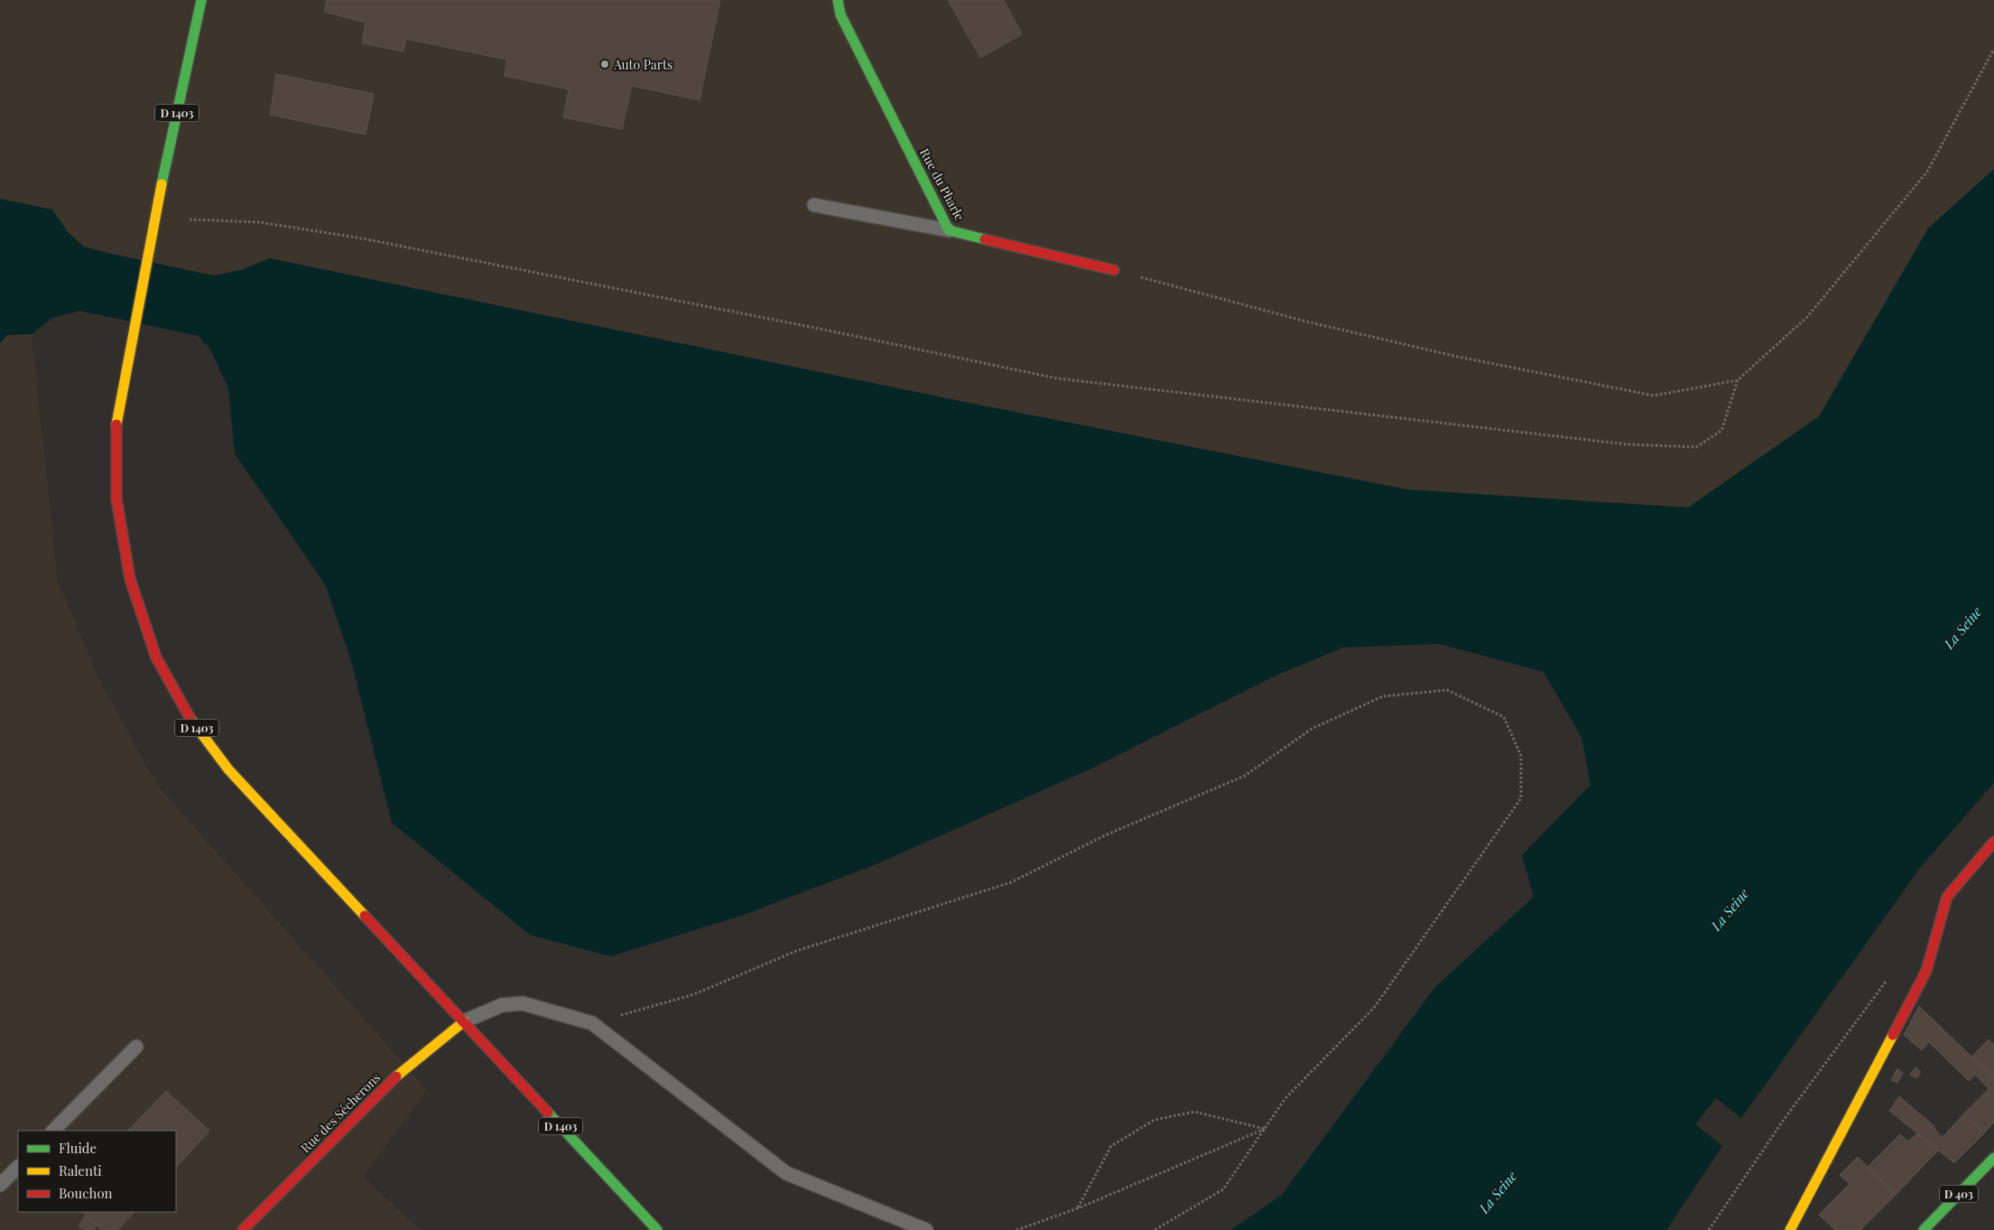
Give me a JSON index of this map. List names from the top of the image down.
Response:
{
  "streets": {
    "main road": [
      "D 1403",
      "Rue du Pharle",
      "Rue des Sécherons",
      "D 403"
    ]
  },
  "crossings": [
    ["D 1403", "Rue des Sécherons"]
  ],
  "water": ["La Seine"],
  "places": ["Auto Parts"],
  "legend": ["Fluide", "Ralenti", "Bouchon"]
}
